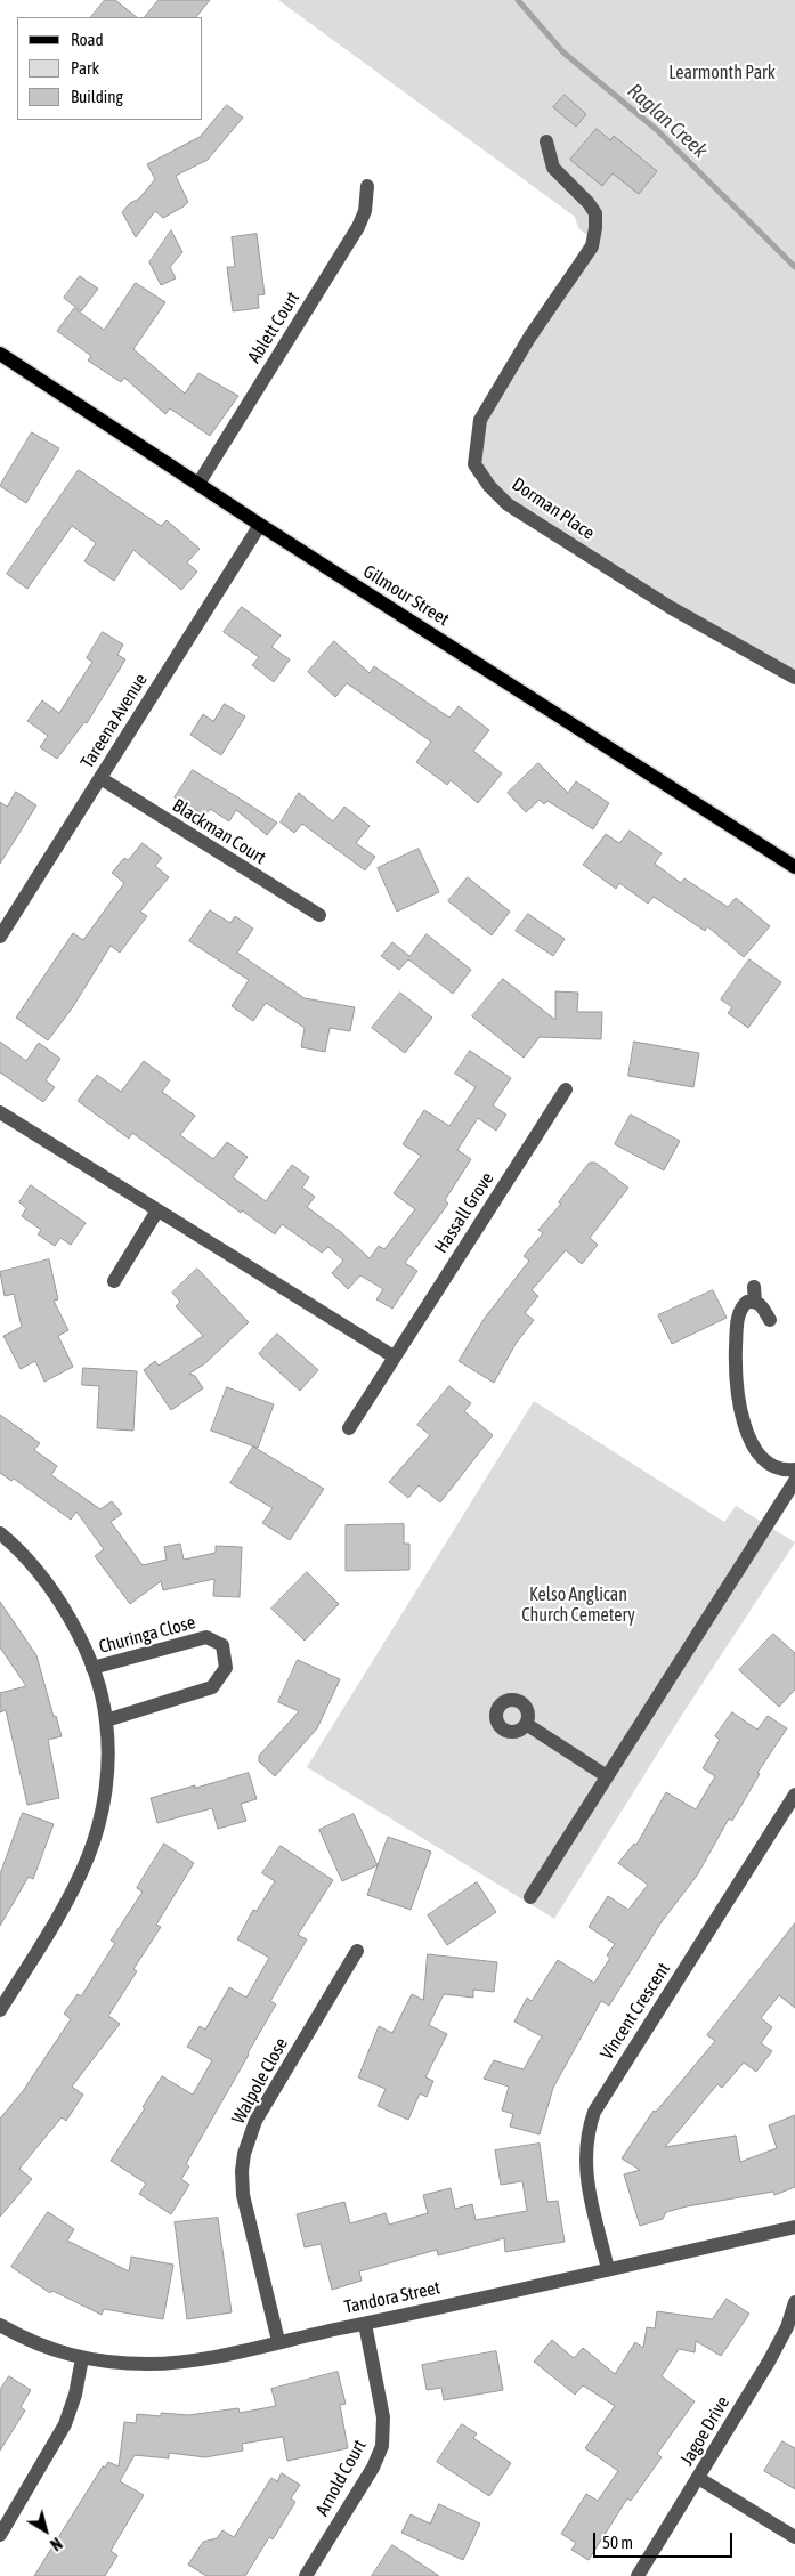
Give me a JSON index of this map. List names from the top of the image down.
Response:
{
  "streets": {
    "main road": ["Gilmour Street"],
    "street": [
      "Ablett Court",
      "Dorman Place",
      "Tareena Avenue",
      "Blackman Court",
      "Hassall Grove",
      "Churinga Close",
      "Vincent Crescent",
      "Walpole Close",
      "Tandora Street",
      "Jagoe Drive",
      "Arnold Court"
    ]
  },
  "crossings": [
    ["Ablett Court", "Gilmour Street"],
    ["Gilmour Street", "Tareena Avenue"],
    ["Tareena Avenue", "Blackman Court"],
    ["Vincent Crescent", "Tandora Street"],
    ["Walpole Close", "Tandora Street"],
    ["Tandora Street", "Arnold Court"]
  ],
  "water": ["Raglan Creek"],
  "parks": ["Learmonth Park", "Kelso Anglican Church Cemetery"],
  "legend": ["Road", "Park", "Building"],
  "scale_bar": "50 m",
  "north": "bottom right"
}
